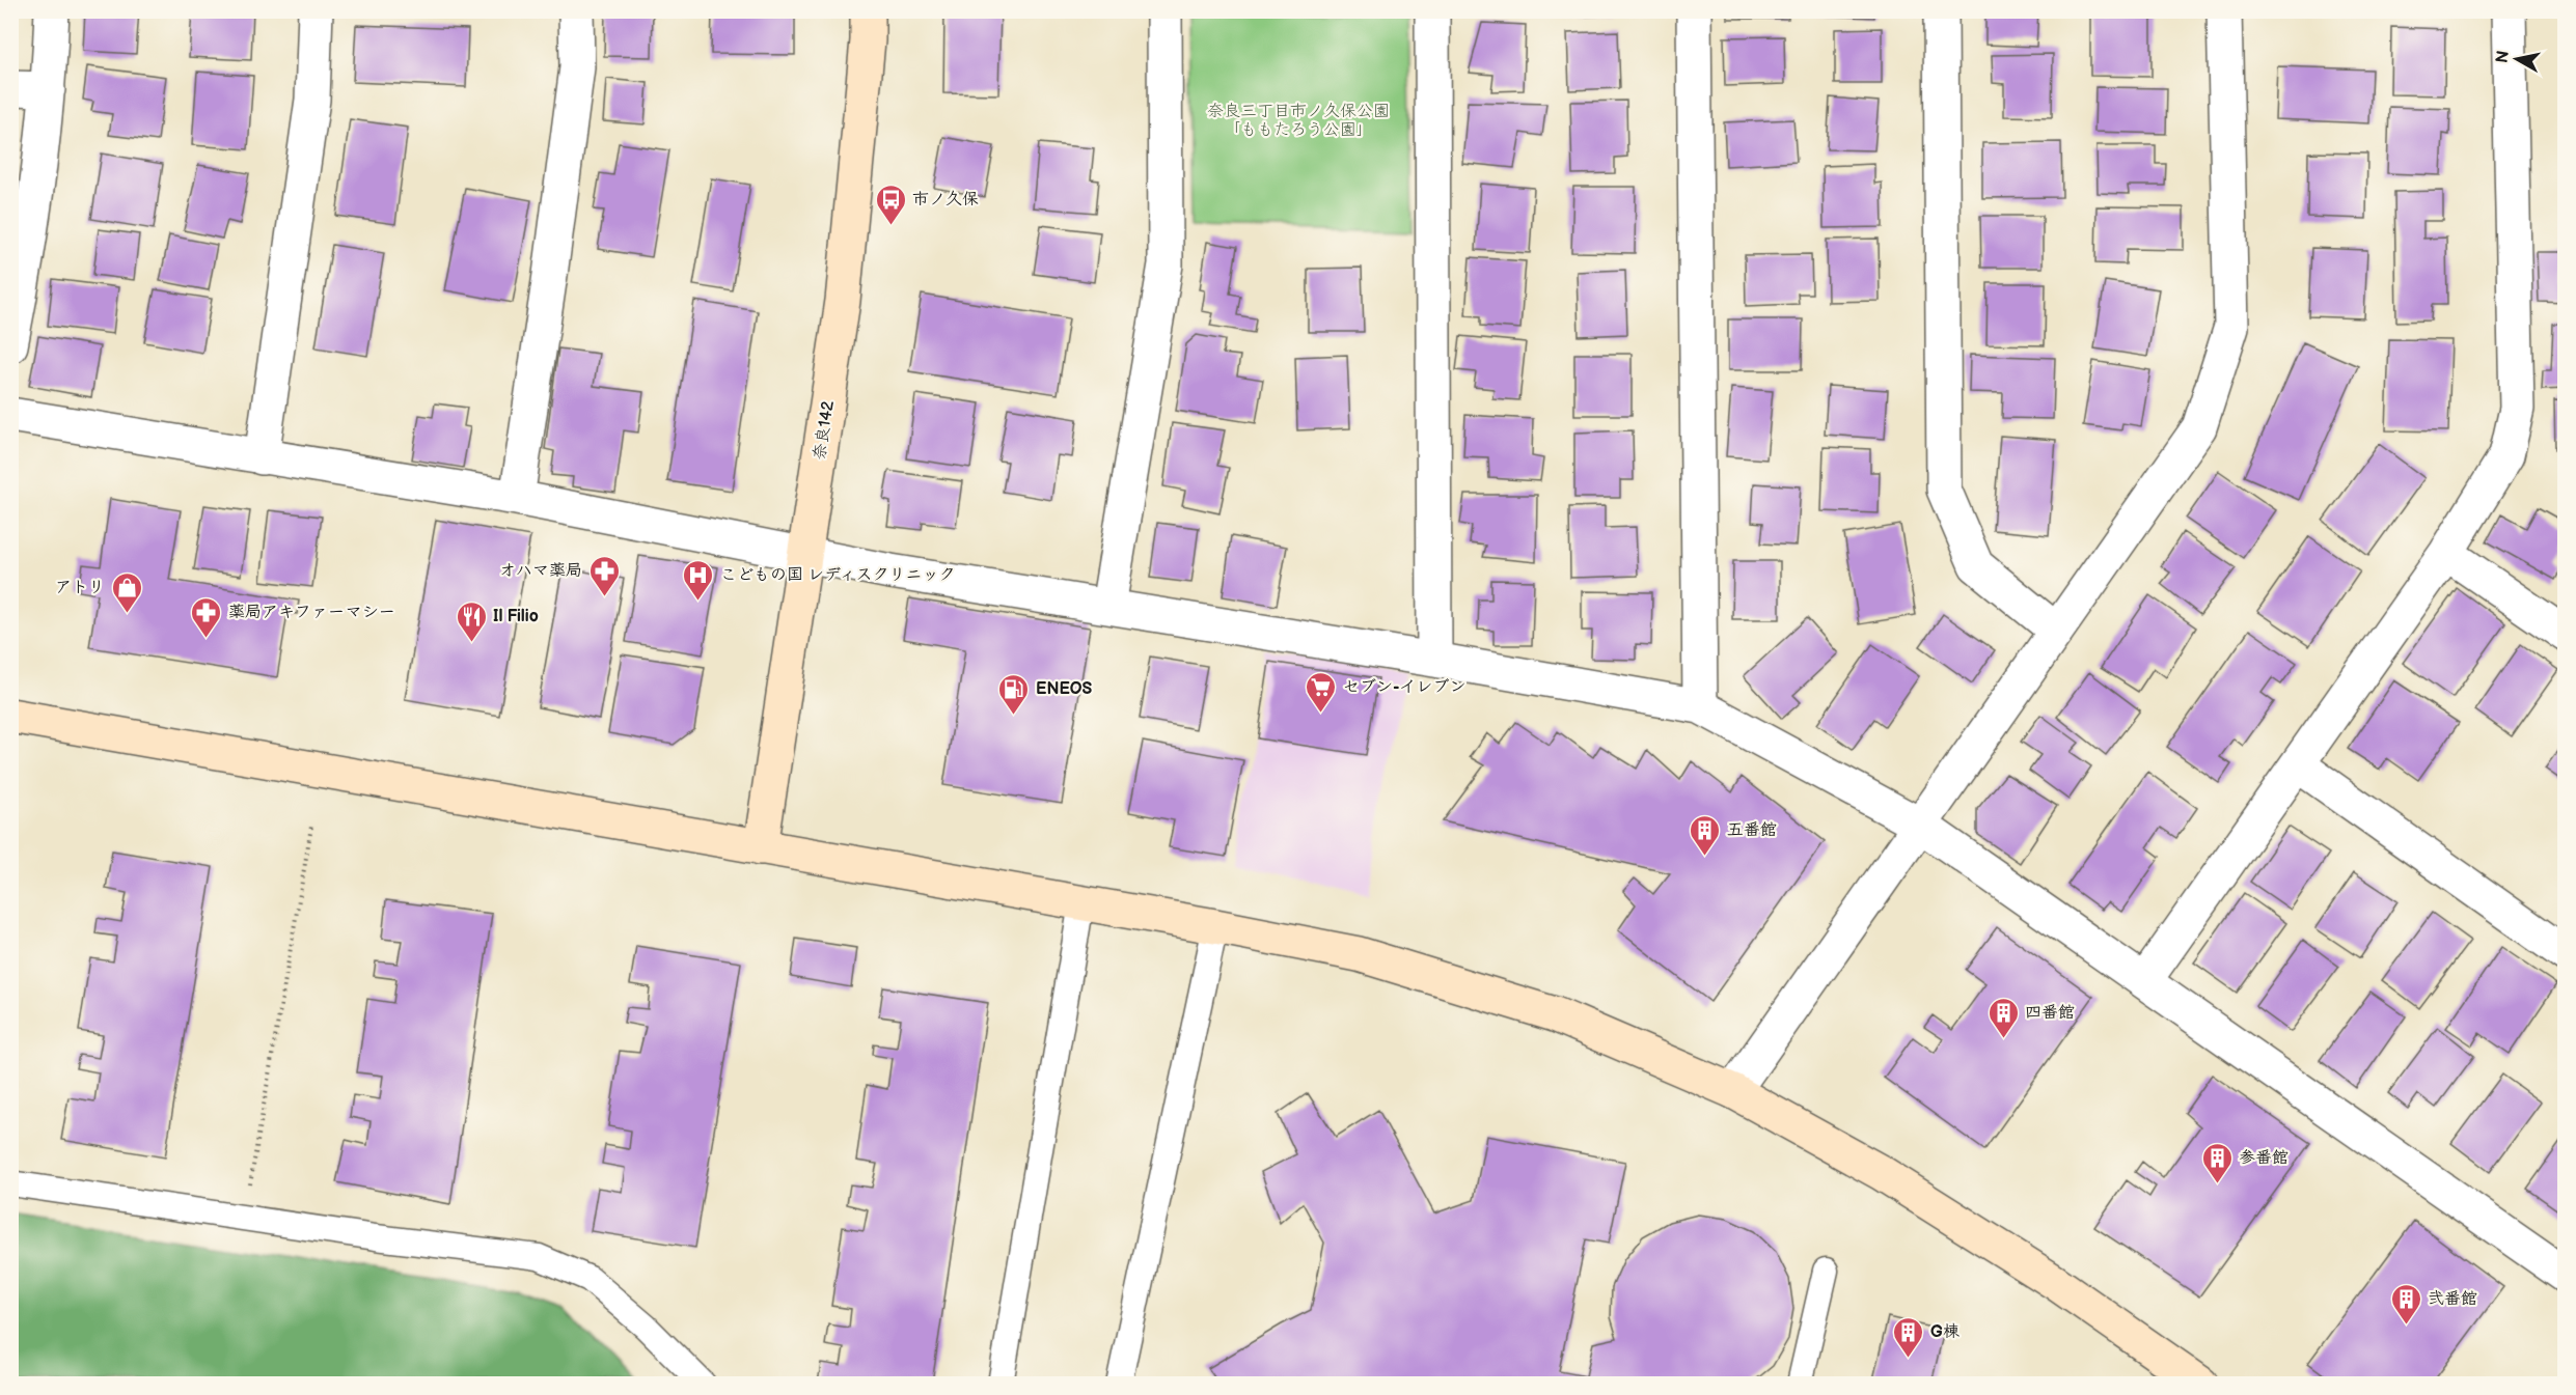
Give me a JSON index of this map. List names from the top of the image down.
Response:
{
  "streets": {
    "street": ["奈良142"]
  },
  "parks": ["奈良三丁目市ノ久保公園 「ももたろう公園」"],
  "places": {
    "bus stop": ["市ノ久保"],
    "pharmacy": ["オハマ薬局", "薬局アキファーマシー"],
    "hospital": ["こどもの国 レディスクリニック"],
    "shop": ["アトリ"],
    "restaurant": ["Il Filio"],
    "supermarket": ["セブン-イレブン"],
    "fuel station": ["ENEOS"],
    "building": [
      "五番館",
      "四番館",
      "参番館",
      "弐番館",
      "G棟"
    ]
  },
  "north": "left"
}
